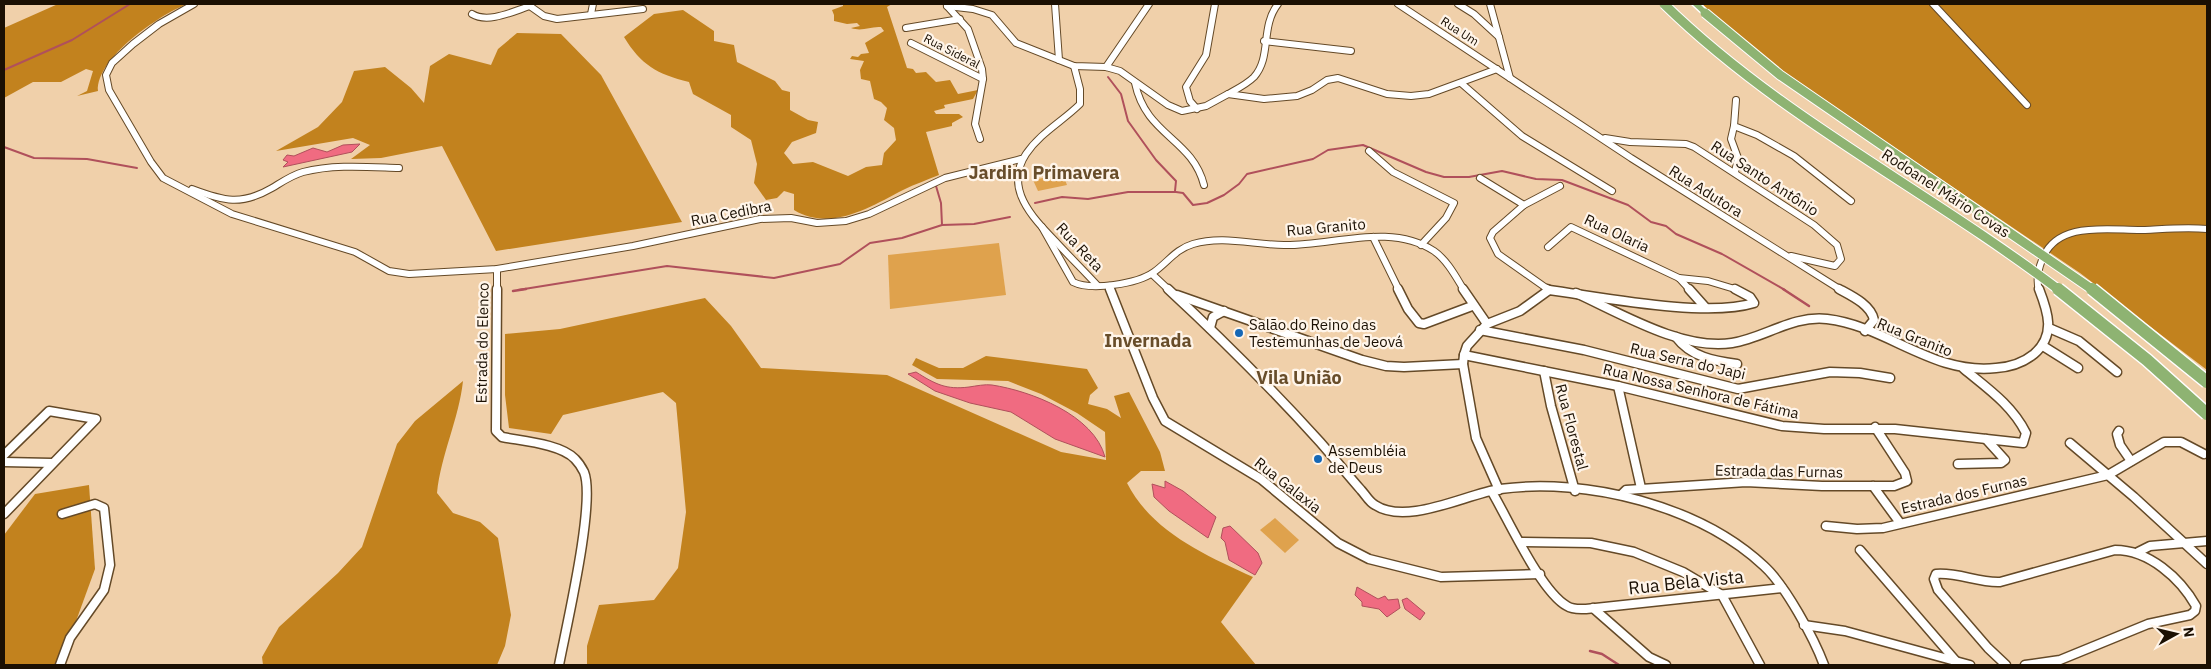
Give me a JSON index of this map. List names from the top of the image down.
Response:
{
  "streets": {
    "highway": ["Rodoanel Mário Covas"],
    "street": [
      "Rua Um",
      "Rua Sideral",
      "Rua Santo Antônio",
      "Rua Adutora",
      "Rua Cedibra",
      "Rua Granito",
      "Rua Olaria",
      "Rua Reta",
      "Estrada do Elenco",
      "Rua Serra do Japi",
      "Rua Nossa Senhora de Fátima",
      "Rua Florestal",
      "Estrada das Furnas",
      "Rua Galaxia",
      "Estrada dos Furnas",
      "Rua Bela Vista"
    ]
  },
  "crossings": [
    ["Rua Um", "Rua Adutora"],
    ["Rua Santo Antônio", "Rua Adutora"],
    ["Rua Adutora", "Rua Granito"],
    ["Rua Cedibra", "Rua Reta"],
    ["Rua Cedibra", "Estrada do Elenco"],
    ["Rua Granito", "Rua Olaria"],
    ["Rua Granito", "Rua Reta"],
    ["Rua Granito", "Rua Serra do Japi"],
    ["Rua Granito", "Rua Nossa Senhora de Fátima"],
    ["Rua Granito", "Rua Galaxia"],
    ["Rua Reta", "Rua Galaxia"],
    ["Rua Nossa Senhora de Fátima", "Rua Florestal"],
    ["Rua Nossa Senhora de Fátima", "Estrada das Furnas"],
    ["Rua Nossa Senhora de Fátima", "Rua Bela Vista"],
    ["Rua Galaxia", "Rua Bela Vista"]
  ],
  "districts": ["Jardim Primavera", "Invernada", "Vila União"],
  "places": ["Salão do Reino das Testemunhas de Jeová", "Assembléia de Deus"],
  "north": "right"
}
